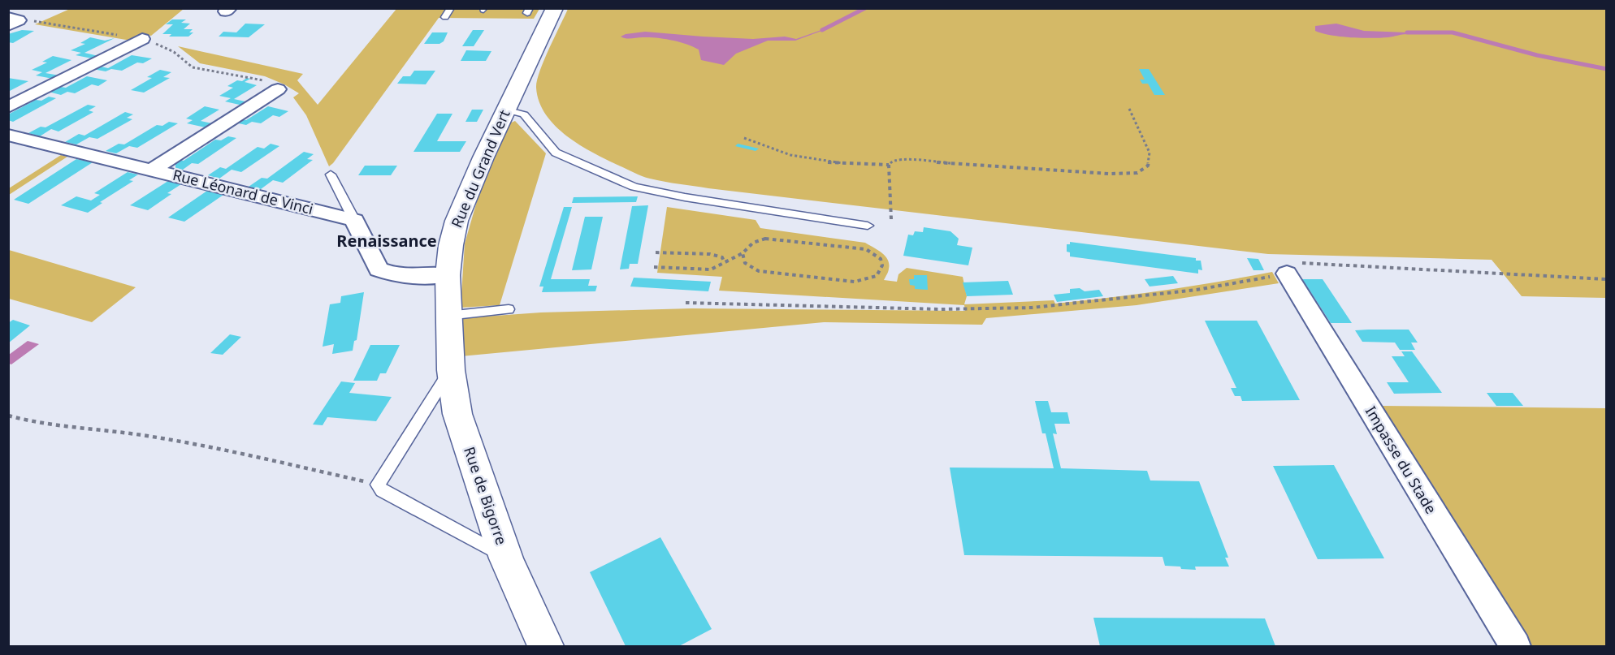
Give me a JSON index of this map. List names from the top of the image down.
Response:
{
  "streets": {
    "main road": ["Rue du Grand Vert", "Rue de Bigorre"],
    "street": ["Rue Léonard de Vinci", "Impasse du Stade"]
  },
  "crossings": [
    ["Rue du Grand Vert", "Rue de Bigorre"]
  ],
  "districts": ["Renaissance"]
}
